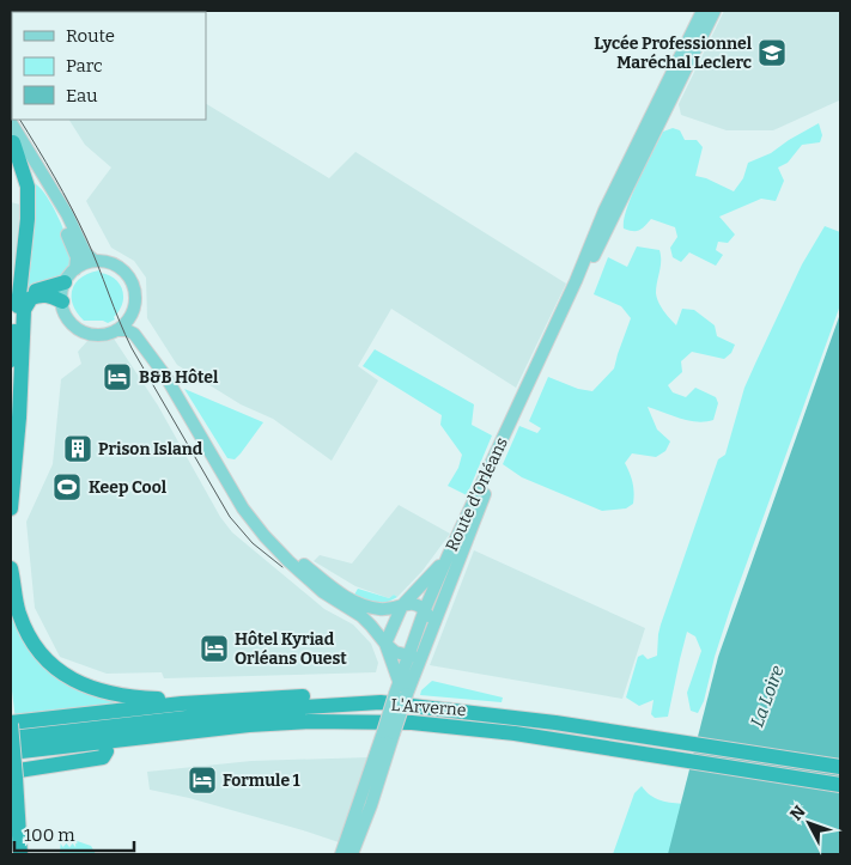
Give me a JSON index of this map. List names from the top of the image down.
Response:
{
  "streets": {
    "highway": ["L'Arverne"],
    "main road": ["Route d'Orléans"]
  },
  "water": ["La Loire"],
  "places": {
    "school or university": ["Lycée Professionnel Maréchal Leclerc"],
    "hotel": ["B&B Hôtel", "Hôtel Kyriad Orléans Ouest", "Formule 1"],
    "building": ["Prison Island"],
    "sports": ["Keep Cool"]
  },
  "legend": ["Route", "Parc", "Eau"],
  "scale_bar": "100 m",
  "north": "top left"
}
